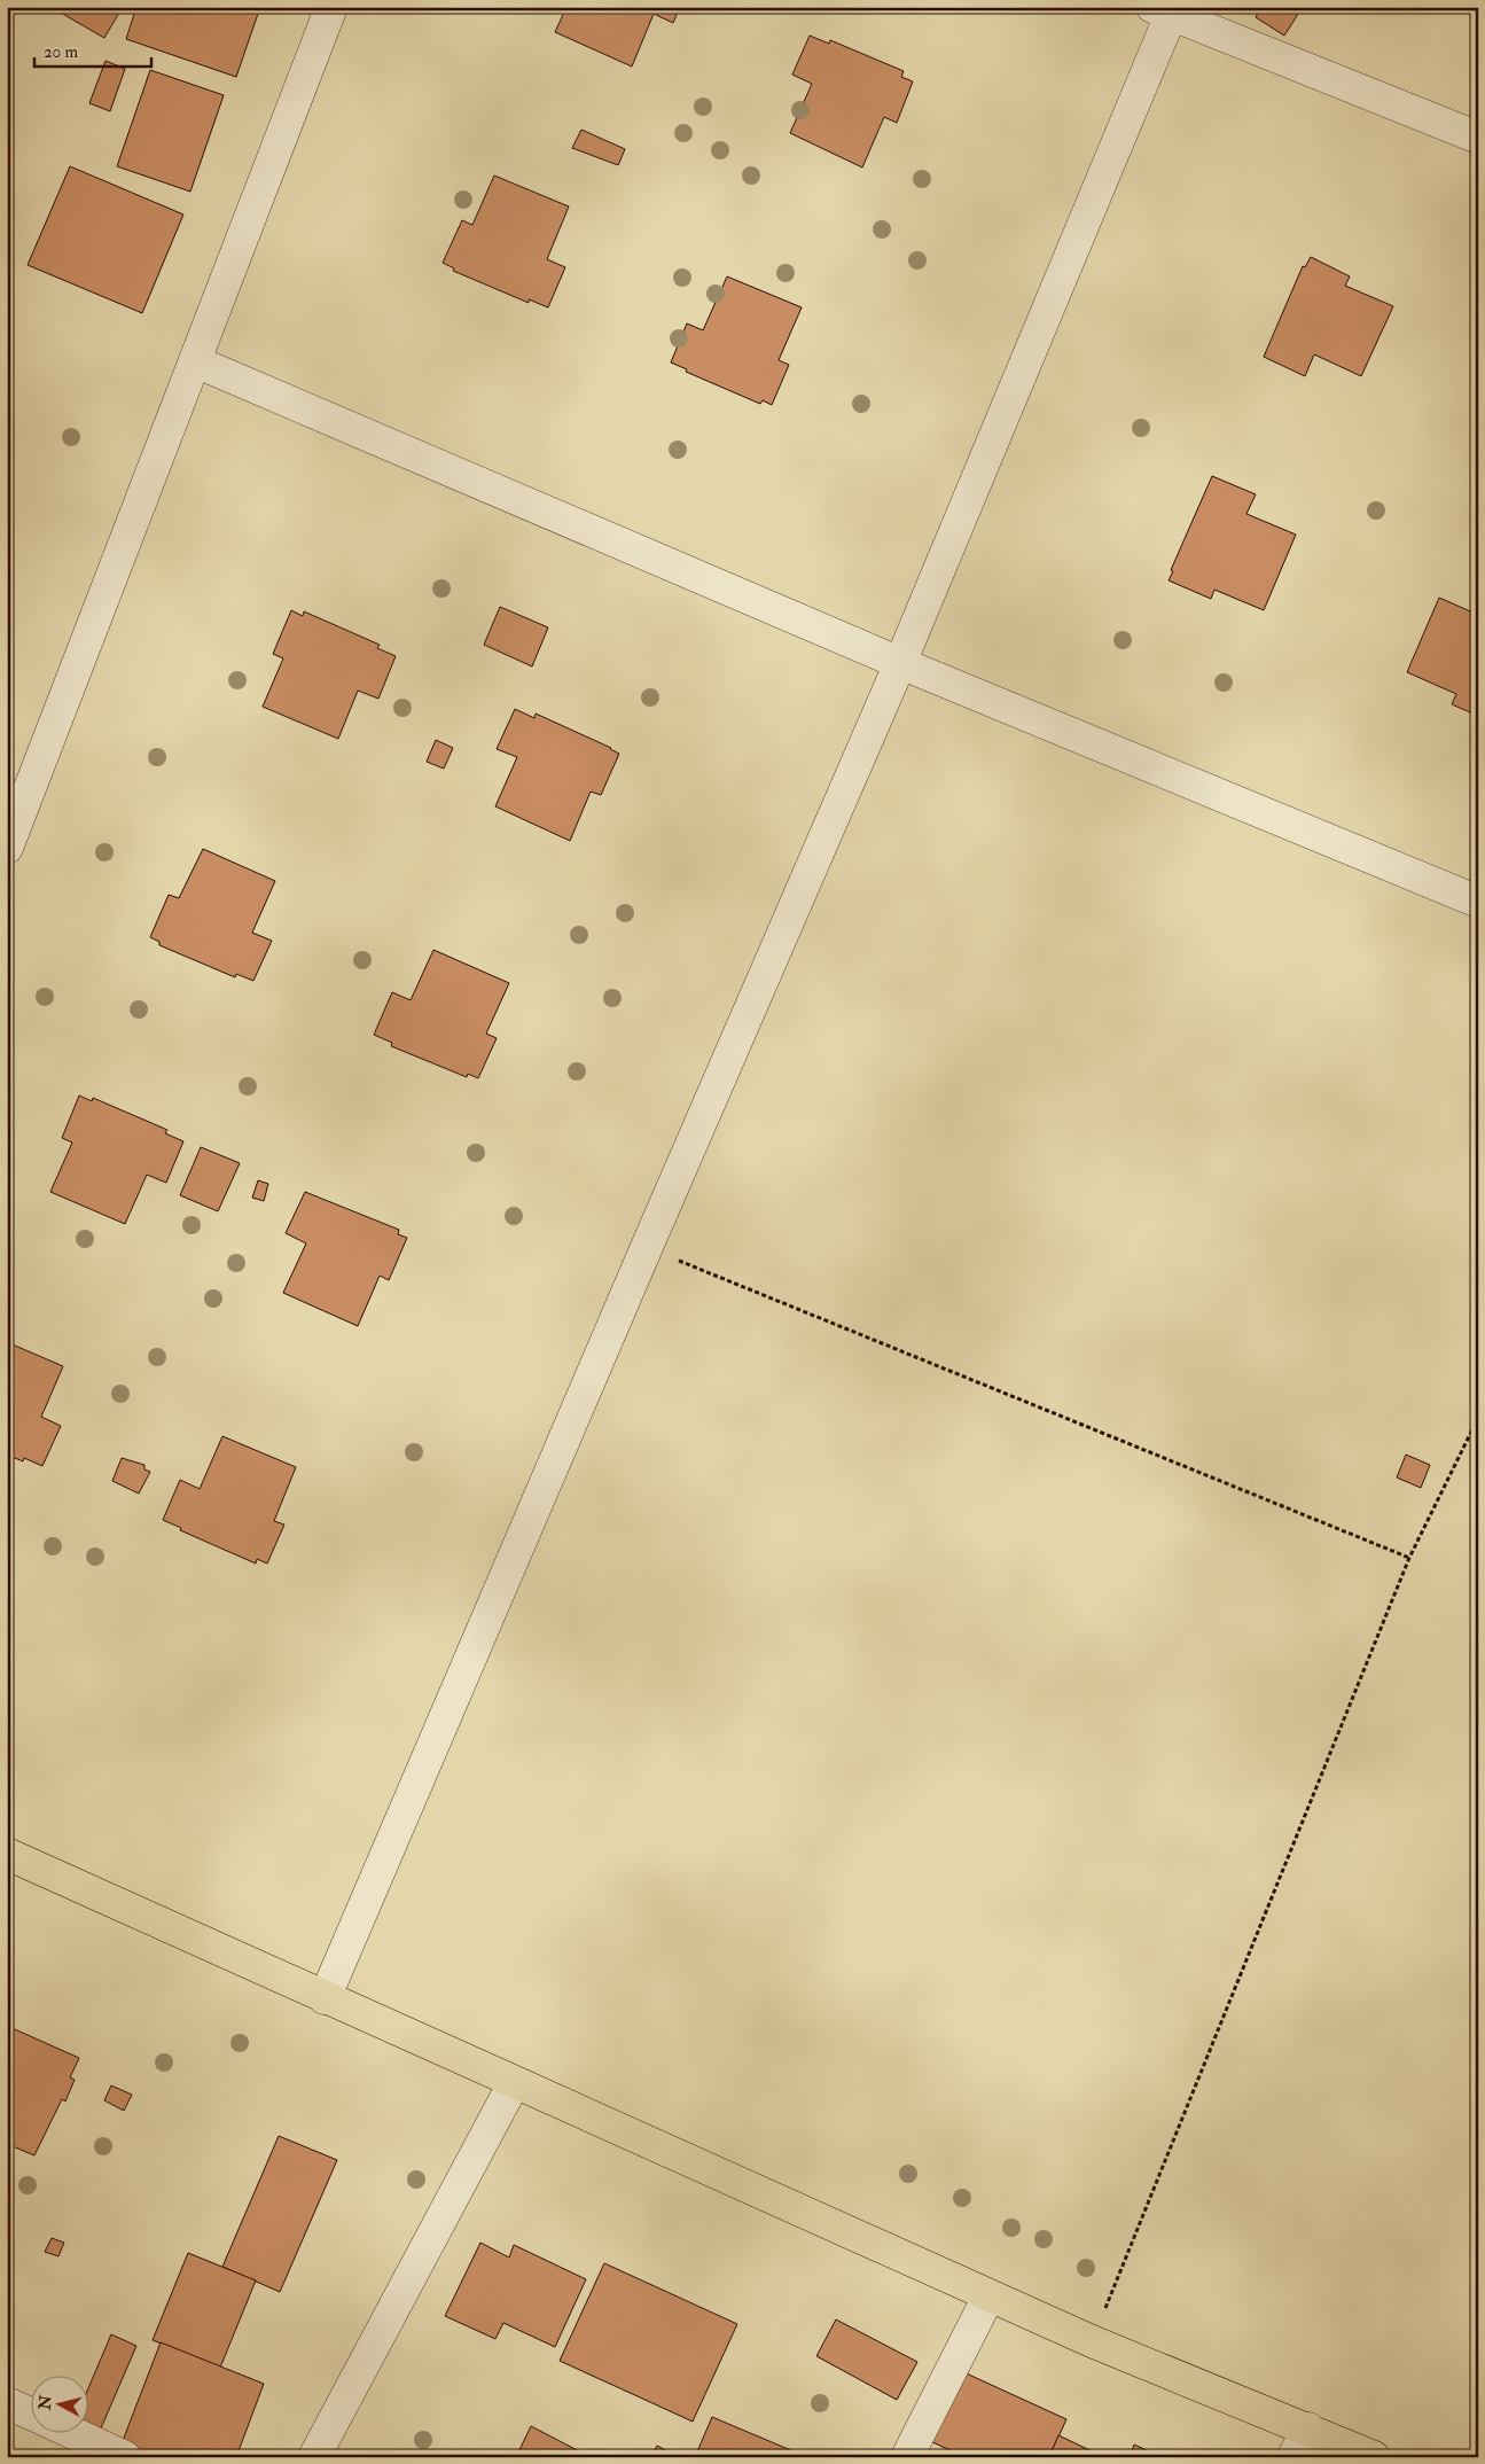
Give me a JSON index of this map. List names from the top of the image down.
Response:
{
  "scale_bar": "20 m",
  "north": "left"
}
